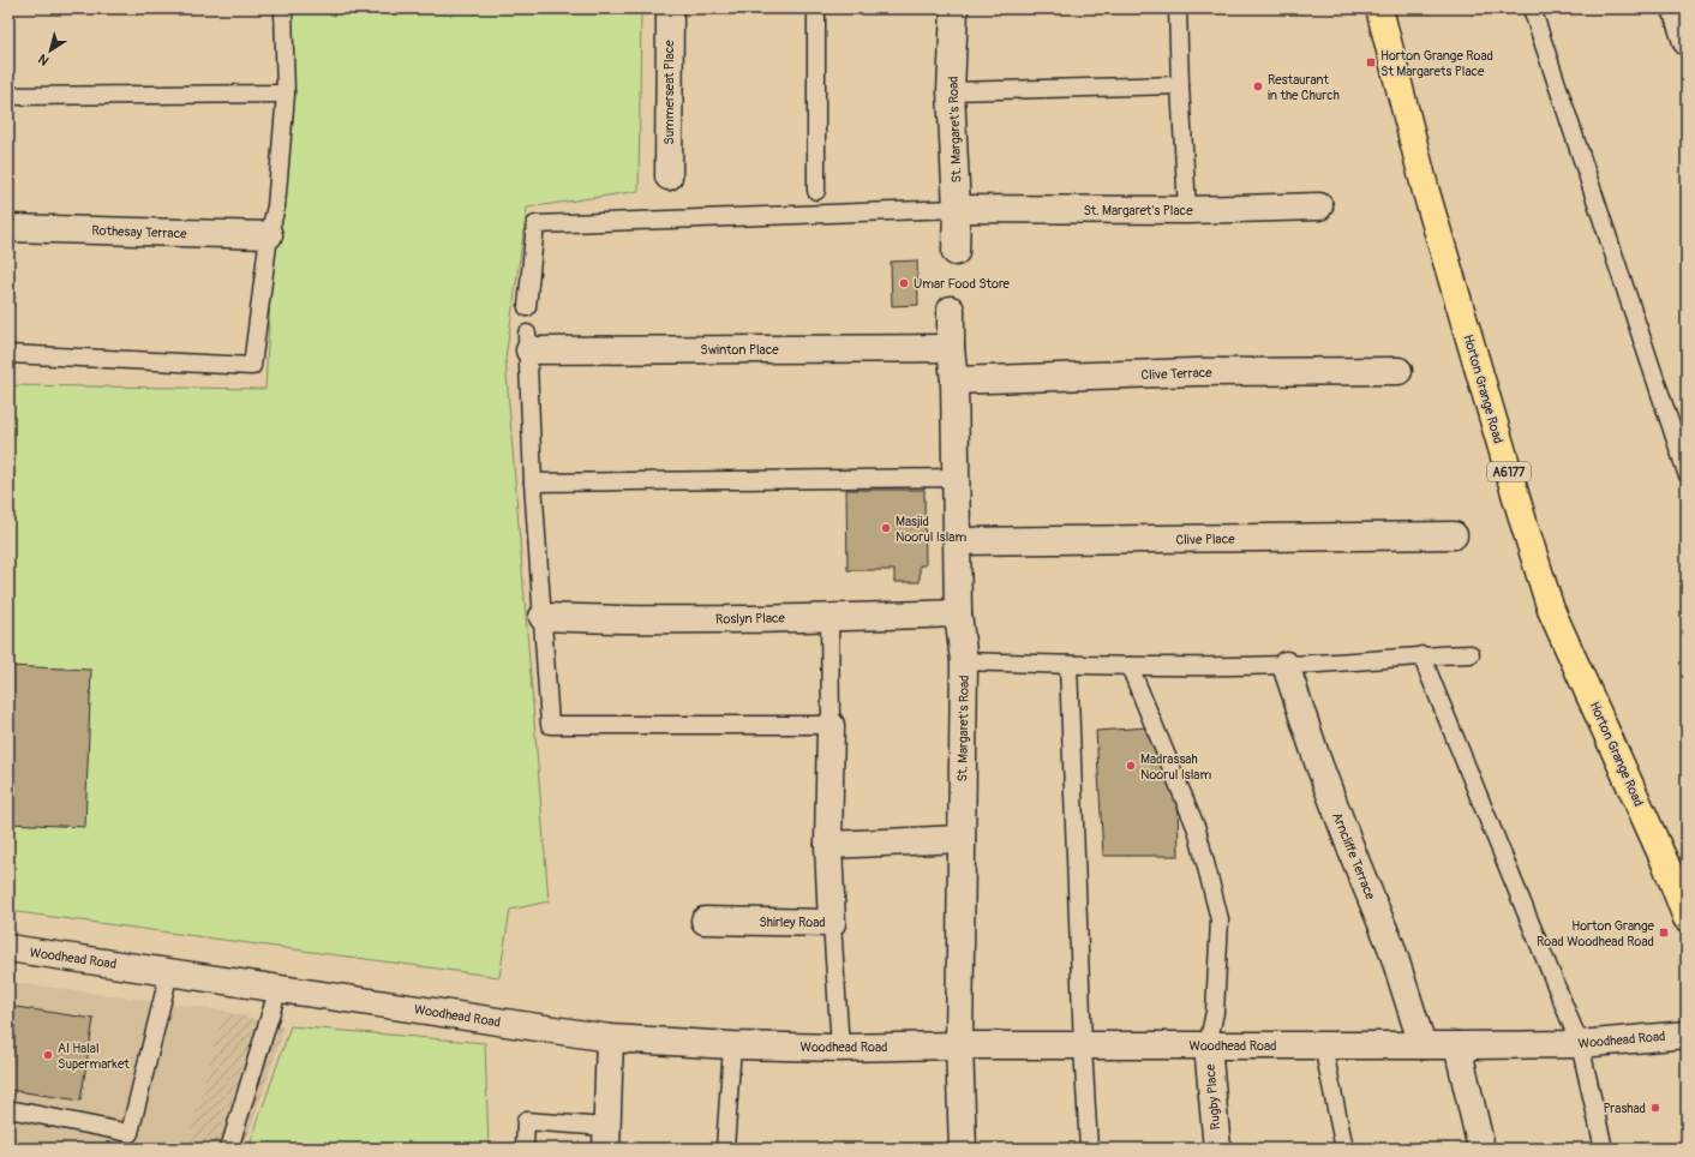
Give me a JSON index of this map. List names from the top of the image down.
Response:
{
  "streets": {
    "main road": ["Horton Grange Road", "A6177"],
    "street": [
      "Summerseat Place",
      "St. Margaret's Road",
      "St. Margaret's Place",
      "Rothesay Terrace",
      "Swinton Place",
      "Clive Terrace",
      "Clive Place",
      "Roslyn Place",
      "Arncliffe Terrace",
      "Shirley Road",
      "Woodhead Road",
      "Rugby Place"
    ]
  },
  "crossings": [
    ["St. Margaret's Road", "St. Margaret's Place"],
    ["St. Margaret's Road", "Swinton Place"],
    ["St. Margaret's Road", "Clive Terrace"],
    ["St. Margaret's Road", "Clive Place"],
    ["St. Margaret's Road", "Roslyn Place"],
    ["St. Margaret's Road", "Woodhead Road"],
    ["Arncliffe Terrace", "Woodhead Road"],
    ["Woodhead Road", "Rugby Place"]
  ],
  "places": {
    "transit": ["Horton Grange Road St Margarets Place", "Horton Grange Road Woodhead Road"],
    "other": [
      "Restaurant in the Church",
      "Umar Food Store",
      "Masjid Noorul Islam",
      "Madrassah Noorul Islam",
      "Al Halal Supermarket",
      "Prashad"
    ]
  },
  "north": "bottom left"
}
